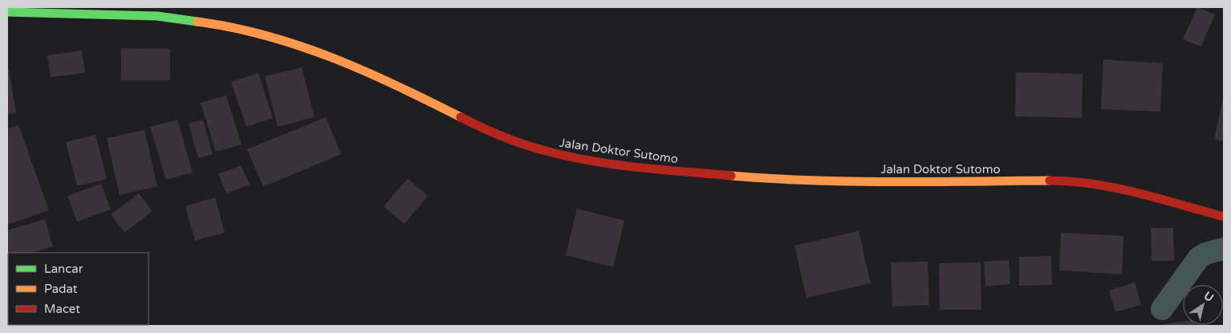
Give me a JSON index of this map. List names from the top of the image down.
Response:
{
  "streets": {
    "street": ["Jalan Doktor Sutomo"]
  },
  "legend": ["Lancar", "Padat", "Macet"],
  "north": "top right"
}
